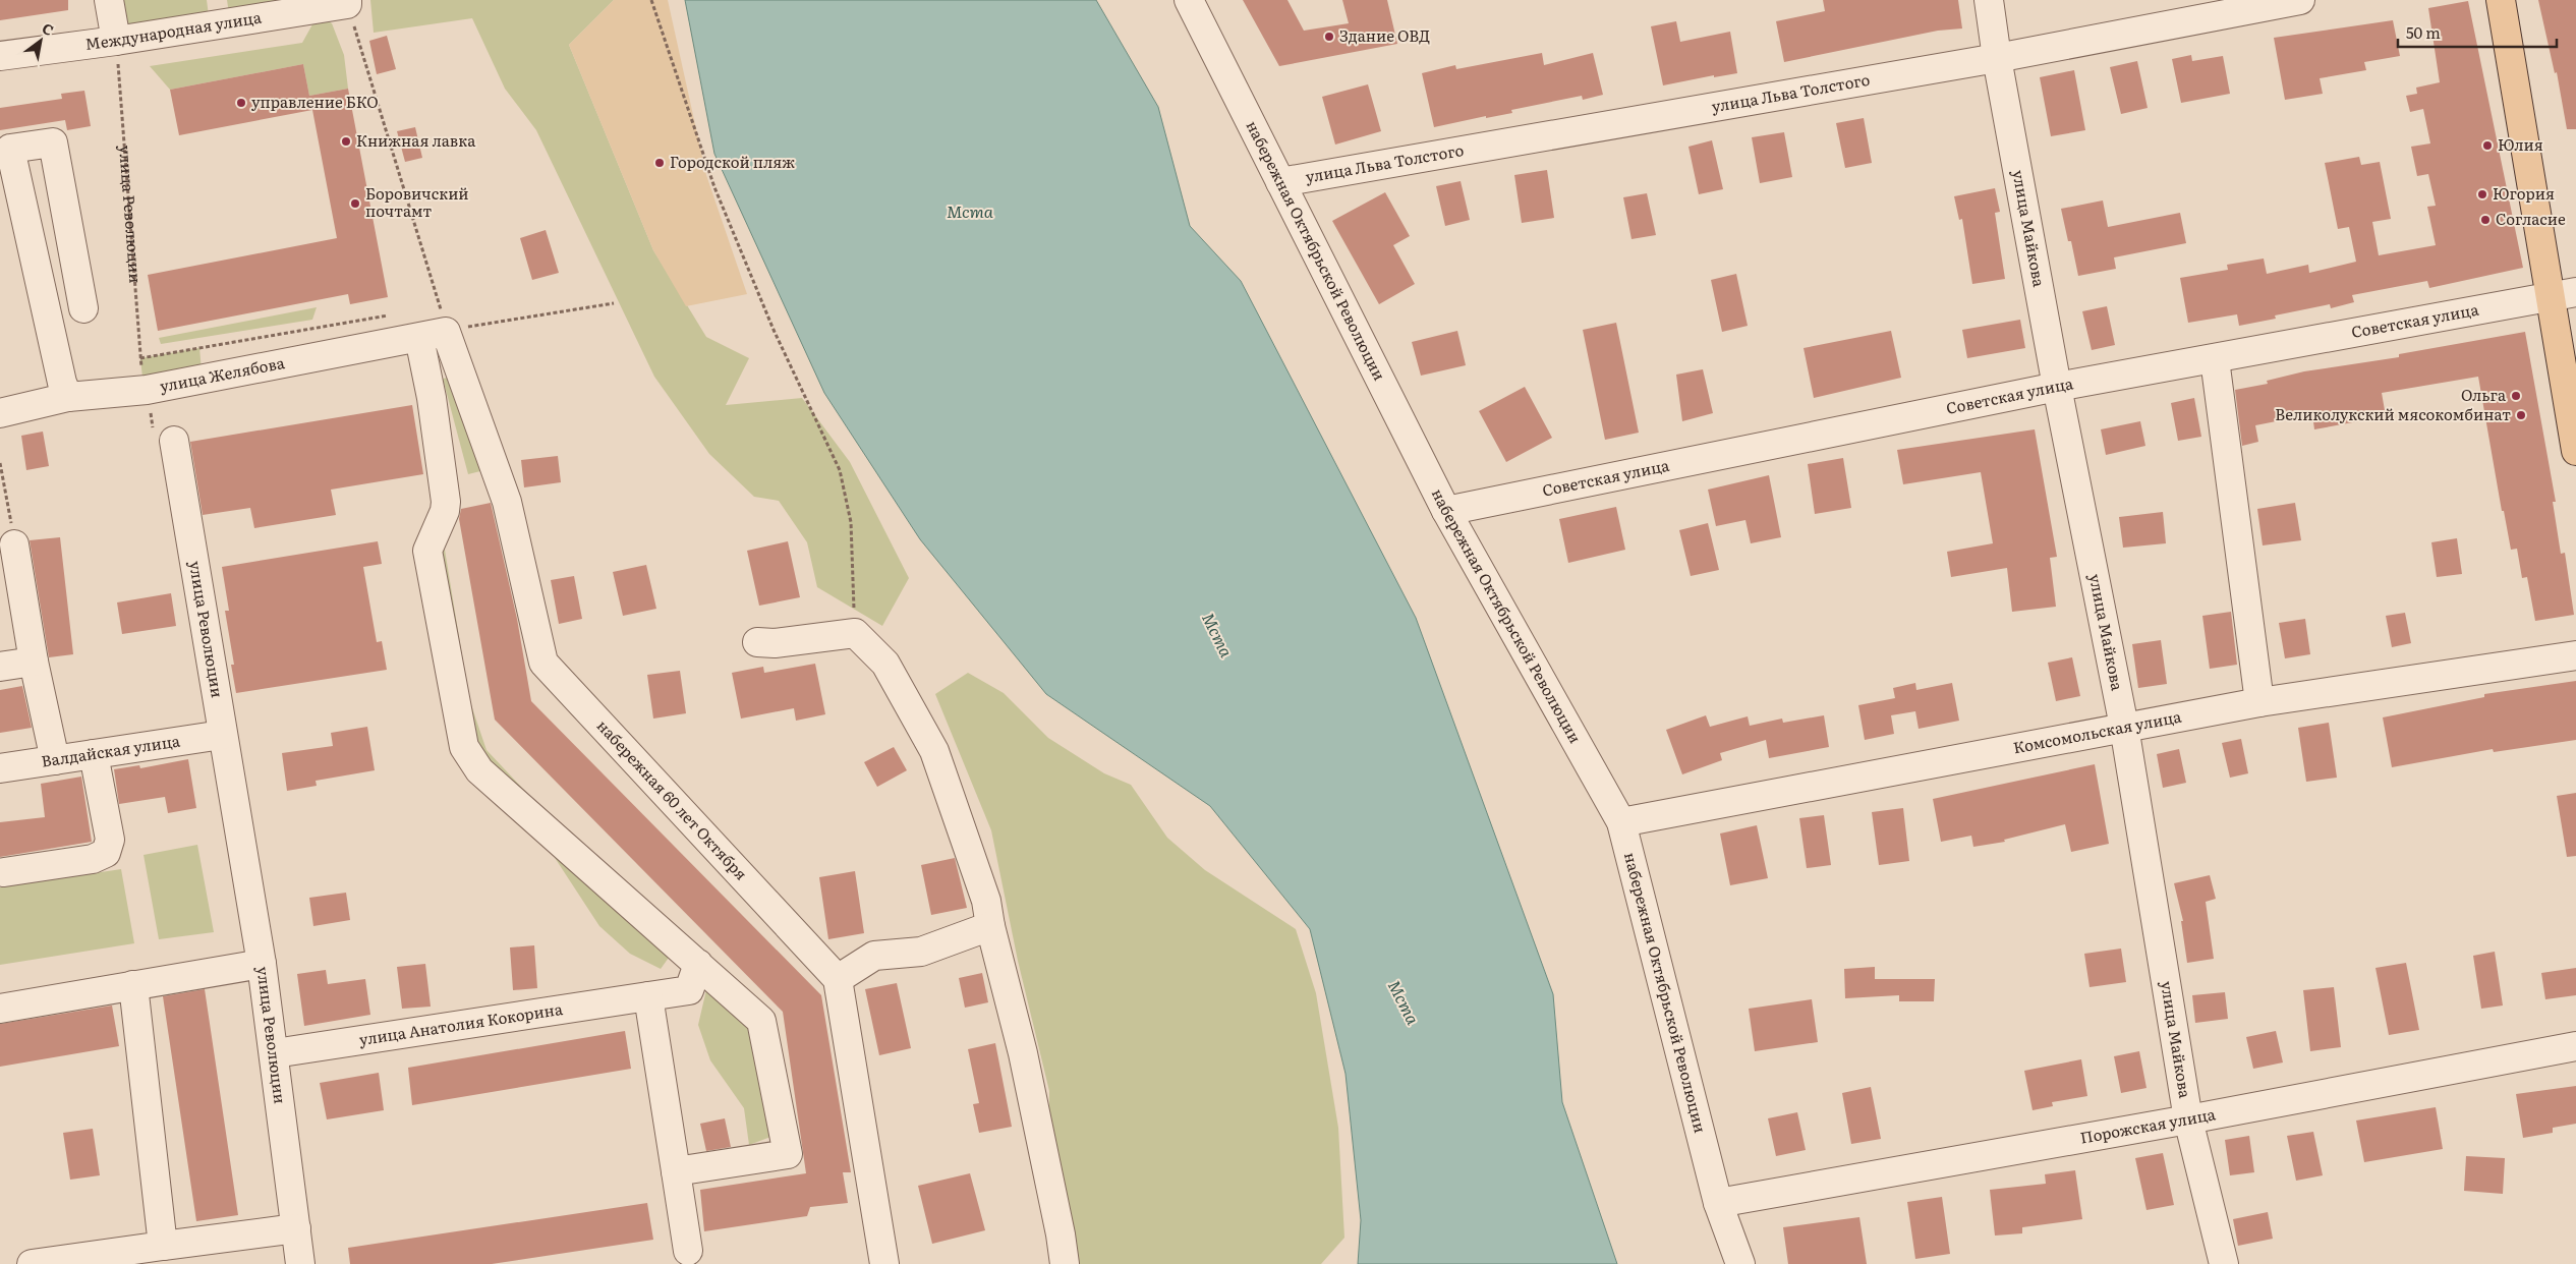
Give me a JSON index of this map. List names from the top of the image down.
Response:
{
  "streets": {
    "street": [
      "Международная улица",
      "улица Льва Толстого",
      "улица Революции",
      "улица Майкова",
      "набережная Октябрьской Революции",
      "Советская улица",
      "улица Желябова",
      "Комсомольская улица",
      "Валдайская улица",
      "набережная 60 лет Октября",
      "улица Анатолия Кокорина",
      "Порожская улица"
    ]
  },
  "crossings": [
    ["Международная улица", "улица Революции"],
    ["улица Льва Толстого", "улица Майкова"],
    ["улица Льва Толстого", "набережная Октябрьской Революции"],
    ["улица Революции", "улица Желябова"],
    ["улица Революции", "Валдайская улица"],
    ["улица Революции", "улица Анатолия Кокорина"],
    ["улица Майкова", "Советская улица"],
    ["улица Майкова", "Комсомольская улица"],
    ["улица Майкова", "Порожская улица"],
    ["набережная Октябрьской Революции", "Советская улица"],
    ["набережная Октябрьской Революции", "Комсомольская улица"],
    ["набережная Октябрьской Революции", "Порожская улица"],
    ["улица Желябова", "набережная 60 лет Октября"]
  ],
  "water": ["Мста"],
  "places": [
    "Здание ОВД",
    "управление БКО",
    "Книжная лавка",
    "Юлия",
    "Городской пляж",
    "Югория",
    "Боровичский почтамт",
    "Согласие",
    "Ольга",
    "Великолукский мясокомбинат"
  ],
  "scale_bar": "50 m",
  "north": "top right"
}
